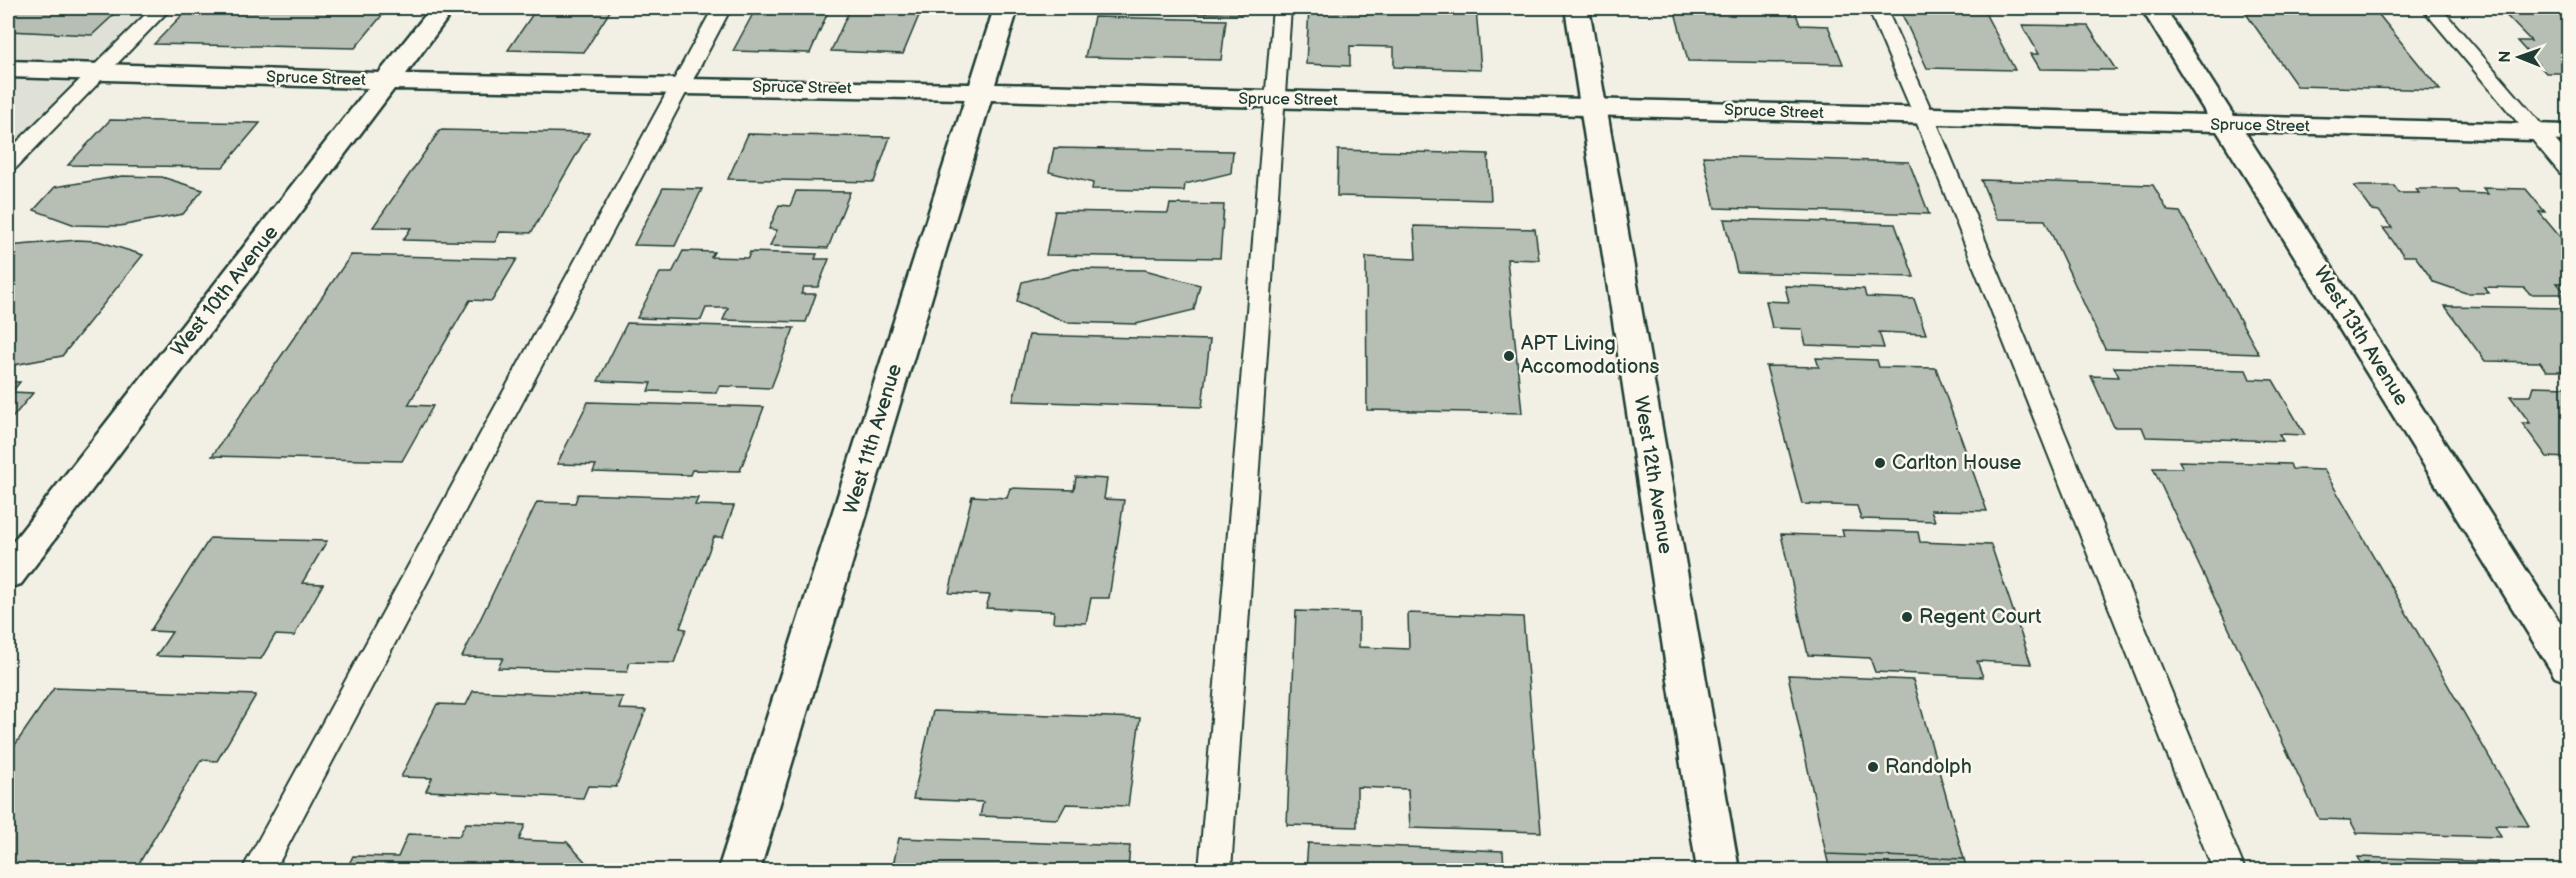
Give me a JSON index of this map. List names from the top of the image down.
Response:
{
  "streets": {
    "street": [
      "Spruce Street",
      "West 10th Avenue",
      "West 13th Avenue",
      "West 11th Avenue",
      "West 12th Avenue"
    ]
  },
  "crossings": [
    ["Spruce Street", "West 10th Avenue"],
    ["Spruce Street", "West 13th Avenue"],
    ["Spruce Street", "West 11th Avenue"],
    ["Spruce Street", "West 12th Avenue"]
  ],
  "places": [
    "APT Living Accomodations",
    "Carlton House",
    "Regent Court",
    "Randolph"
  ],
  "north": "left"
}
